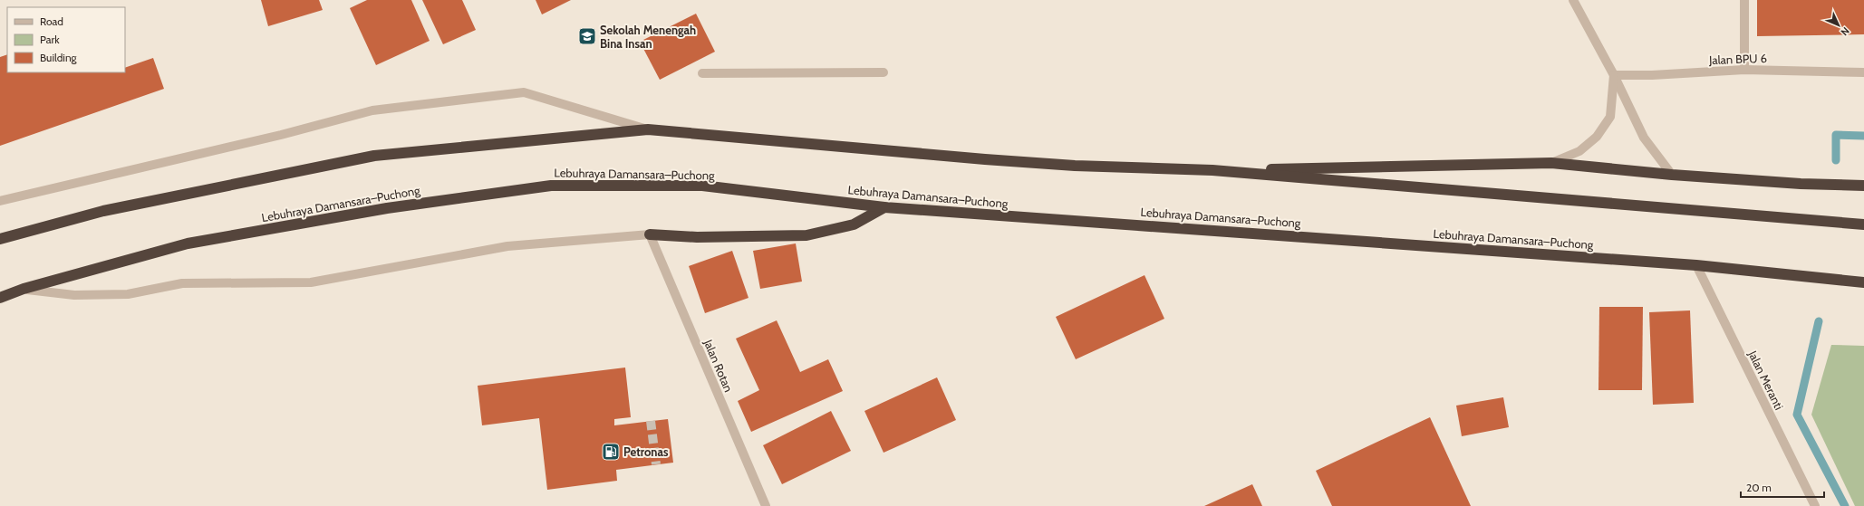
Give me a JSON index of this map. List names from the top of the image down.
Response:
{
  "streets": {
    "highway": ["Lebuhraya Damansara–Puchong"],
    "street": ["Jalan BPU 6", "Jalan Rotan", "Jalan Meranti"]
  },
  "crossings": [
    ["Lebuhraya Damansara–Puchong", "Jalan Meranti"]
  ],
  "places": {
    "school or university": ["Sekolah Menengah Bina Insan"],
    "fuel station": ["Petronas"]
  },
  "legend": ["Road", "Park", "Building"],
  "scale_bar": "20 m",
  "north": "bottom right"
}
